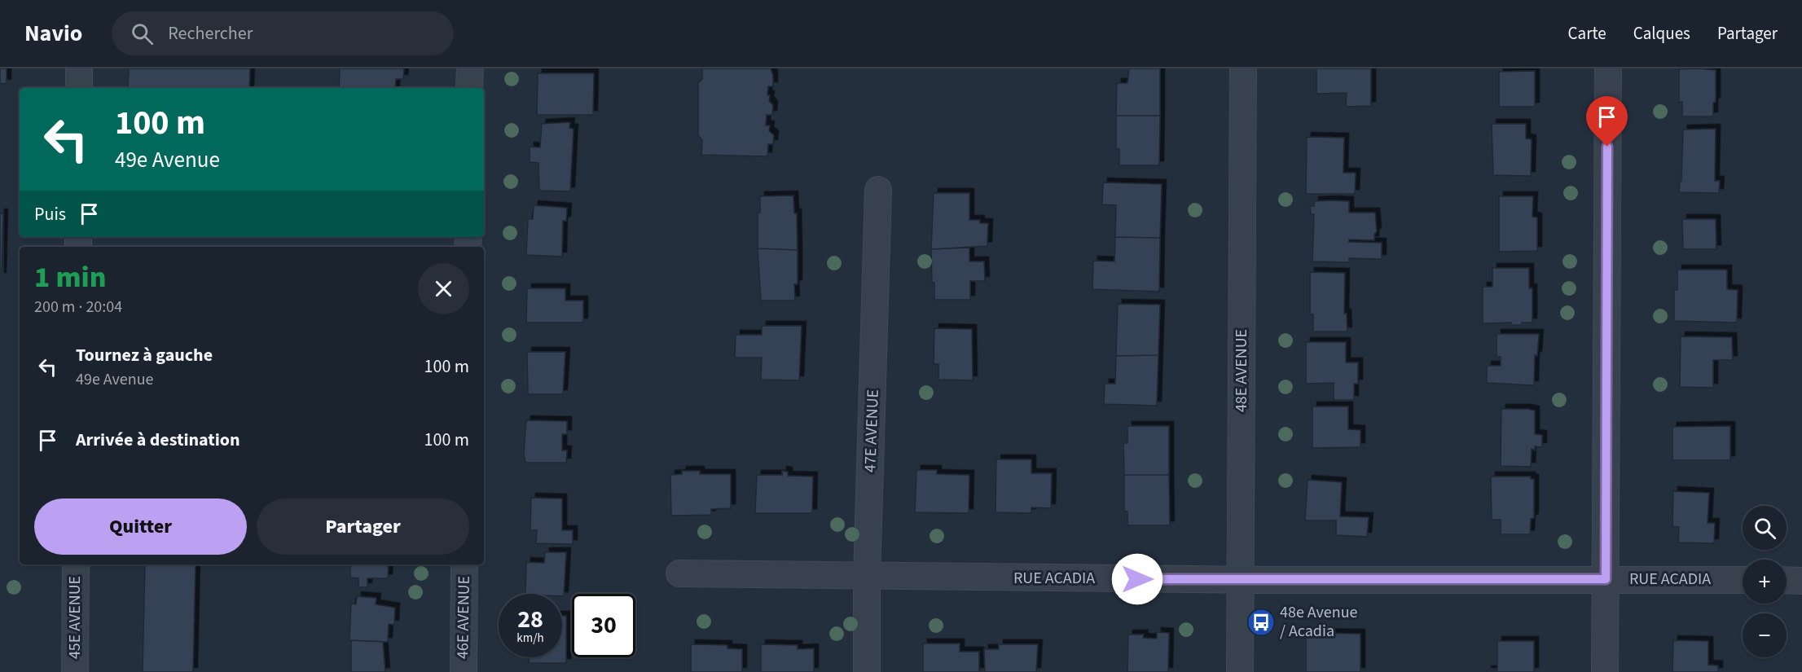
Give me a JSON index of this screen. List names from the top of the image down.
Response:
{
  "streets": {
    "street": [
      "48E AVENUE",
      "47E AVENUE",
      "RUE ACADIA",
      "45E AVENUE",
      "46E AVENUE"
    ]
  },
  "crossings": [
    ["48E AVENUE", "RUE ACADIA"],
    ["47E AVENUE", "RUE ACADIA"]
  ],
  "places": {
    "bus stop": ["48e Avenue / Acadia"]
  },
  "page": {
    "header": "Navio",
    "search": "Rechercher",
    "nav": ["Carte", "Calques", "Partager"],
    "turn": ["100 m", "49e Avenue"],
    "then": "Puis",
    "heading": ["1 min", "200 m · 20:04"],
    "list": [
      {
        "name": "Tournez à gauche",
        "note": "49e Avenue",
        "value": "100 m"
      },
      {
        "name": "Arrivée à destination",
        "value": "100 m"
      }
    ],
    "buttons": ["Quitter", "Partager"],
    "map_buttons": ["+", "−"],
    "speed": "28 km/h",
    "limit": "30"
  }
}
